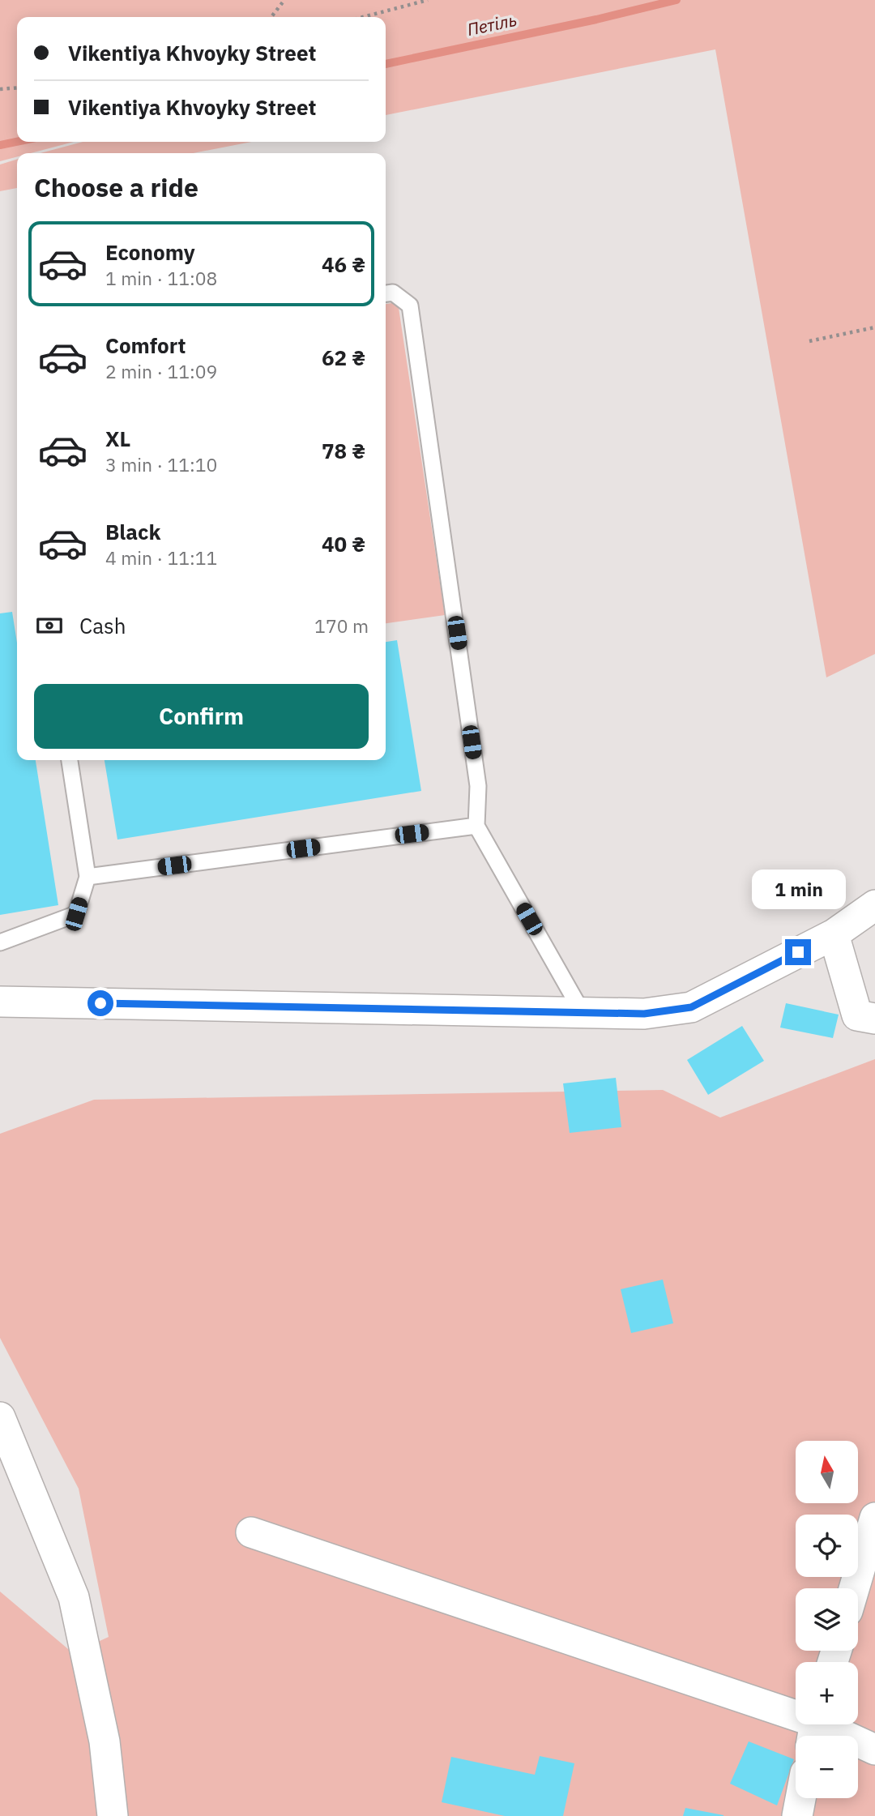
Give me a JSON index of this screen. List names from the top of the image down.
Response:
{
  "water": ["Петіль"],
  "north": "top",
  "page": {
    "banner": ["Vikentiya Khvoyky Street", "Vikentiya Khvoyky Street"],
    "heading": "Choose a ride",
    "list": [
      {
        "name": "Economy",
        "note": "1 min · 11:08",
        "value": "46 ₴"
      },
      {
        "name": "Comfort",
        "note": "2 min · 11:09",
        "value": "62 ₴"
      },
      {
        "name": "XL",
        "note": "3 min · 11:10",
        "value": "78 ₴"
      },
      {
        "name": "Black",
        "note": "4 min · 11:11",
        "value": "40 ₴"
      }
    ],
    "pay": ["Cash", "170 m"],
    "buttons": "Confirm",
    "bubble": "1 min",
    "map_buttons": ["+", "−"]
  }
}
